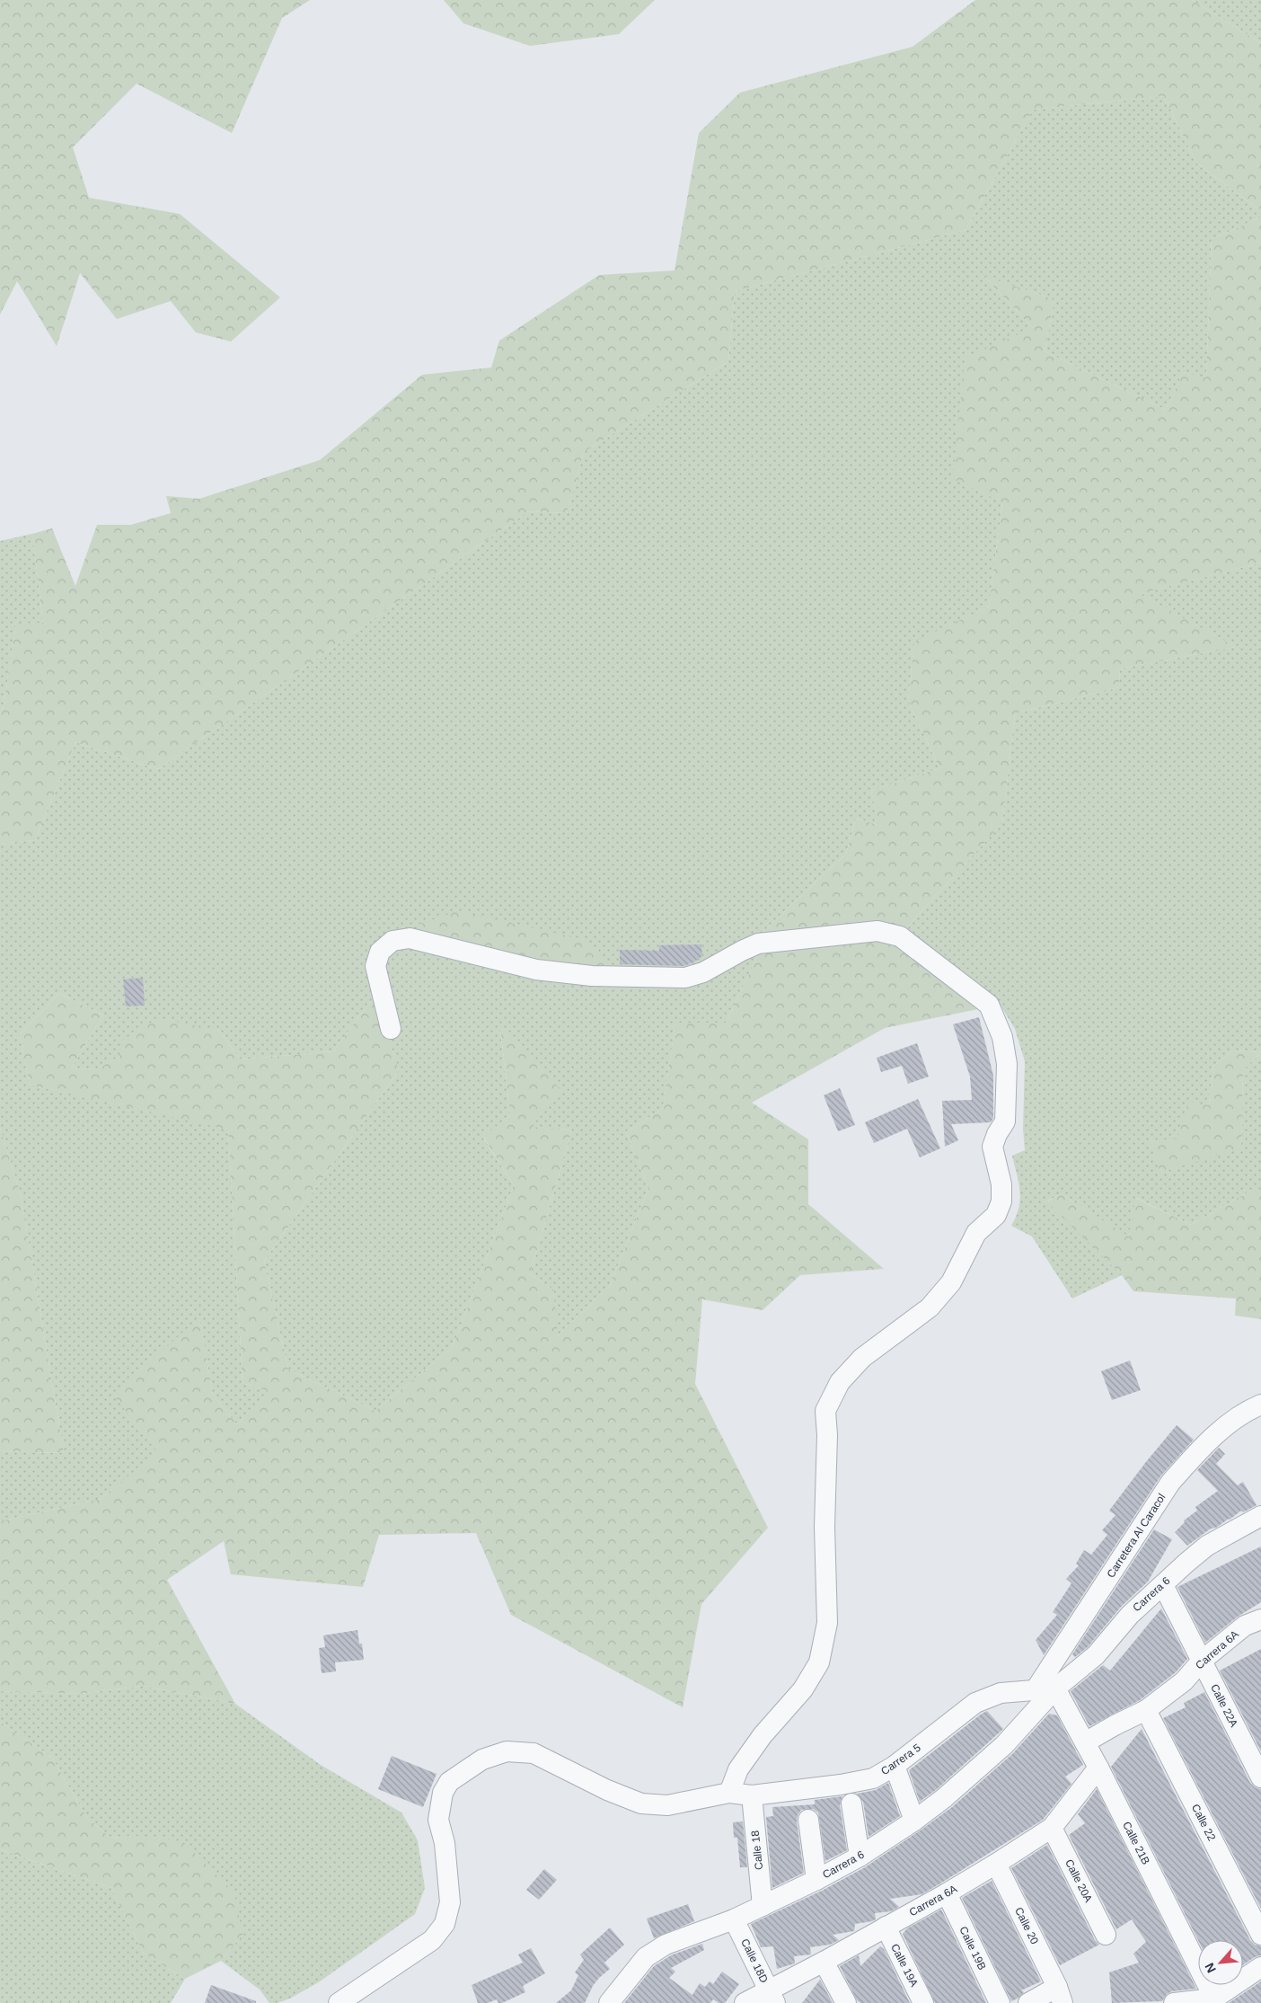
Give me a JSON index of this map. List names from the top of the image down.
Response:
{
  "streets": {
    "street": [
      "Carretera Al Caracol",
      "Carrera 6",
      "Carrera 6A",
      "Calle 22A",
      "Carrera 5",
      "Calle 22",
      "Calle 21B",
      "Calle 18",
      "Calle 20A",
      "Calle 20",
      "Calle 19B",
      "Calle 18D",
      "Calle 19A"
    ]
  },
  "crossings": [
    ["Carretera Al Caracol", "Carrera 5"],
    ["Carrera 6", "Calle 22A"],
    ["Carrera 6", "Calle 21B"],
    ["Carrera 6", "Calle 18"],
    ["Carrera 6", "Calle 18D"],
    ["Carrera 6A", "Calle 22A"],
    ["Carrera 6A", "Calle 22"],
    ["Carrera 6A", "Calle 21B"],
    ["Carrera 6A", "Calle 20A"],
    ["Carrera 6A", "Calle 20"],
    ["Carrera 6A", "Calle 19B"],
    ["Carrera 6A", "Calle 18D"],
    ["Carrera 6A", "Calle 19A"],
    ["Carrera 5", "Calle 18"]
  ],
  "north": "bottom left"
}
